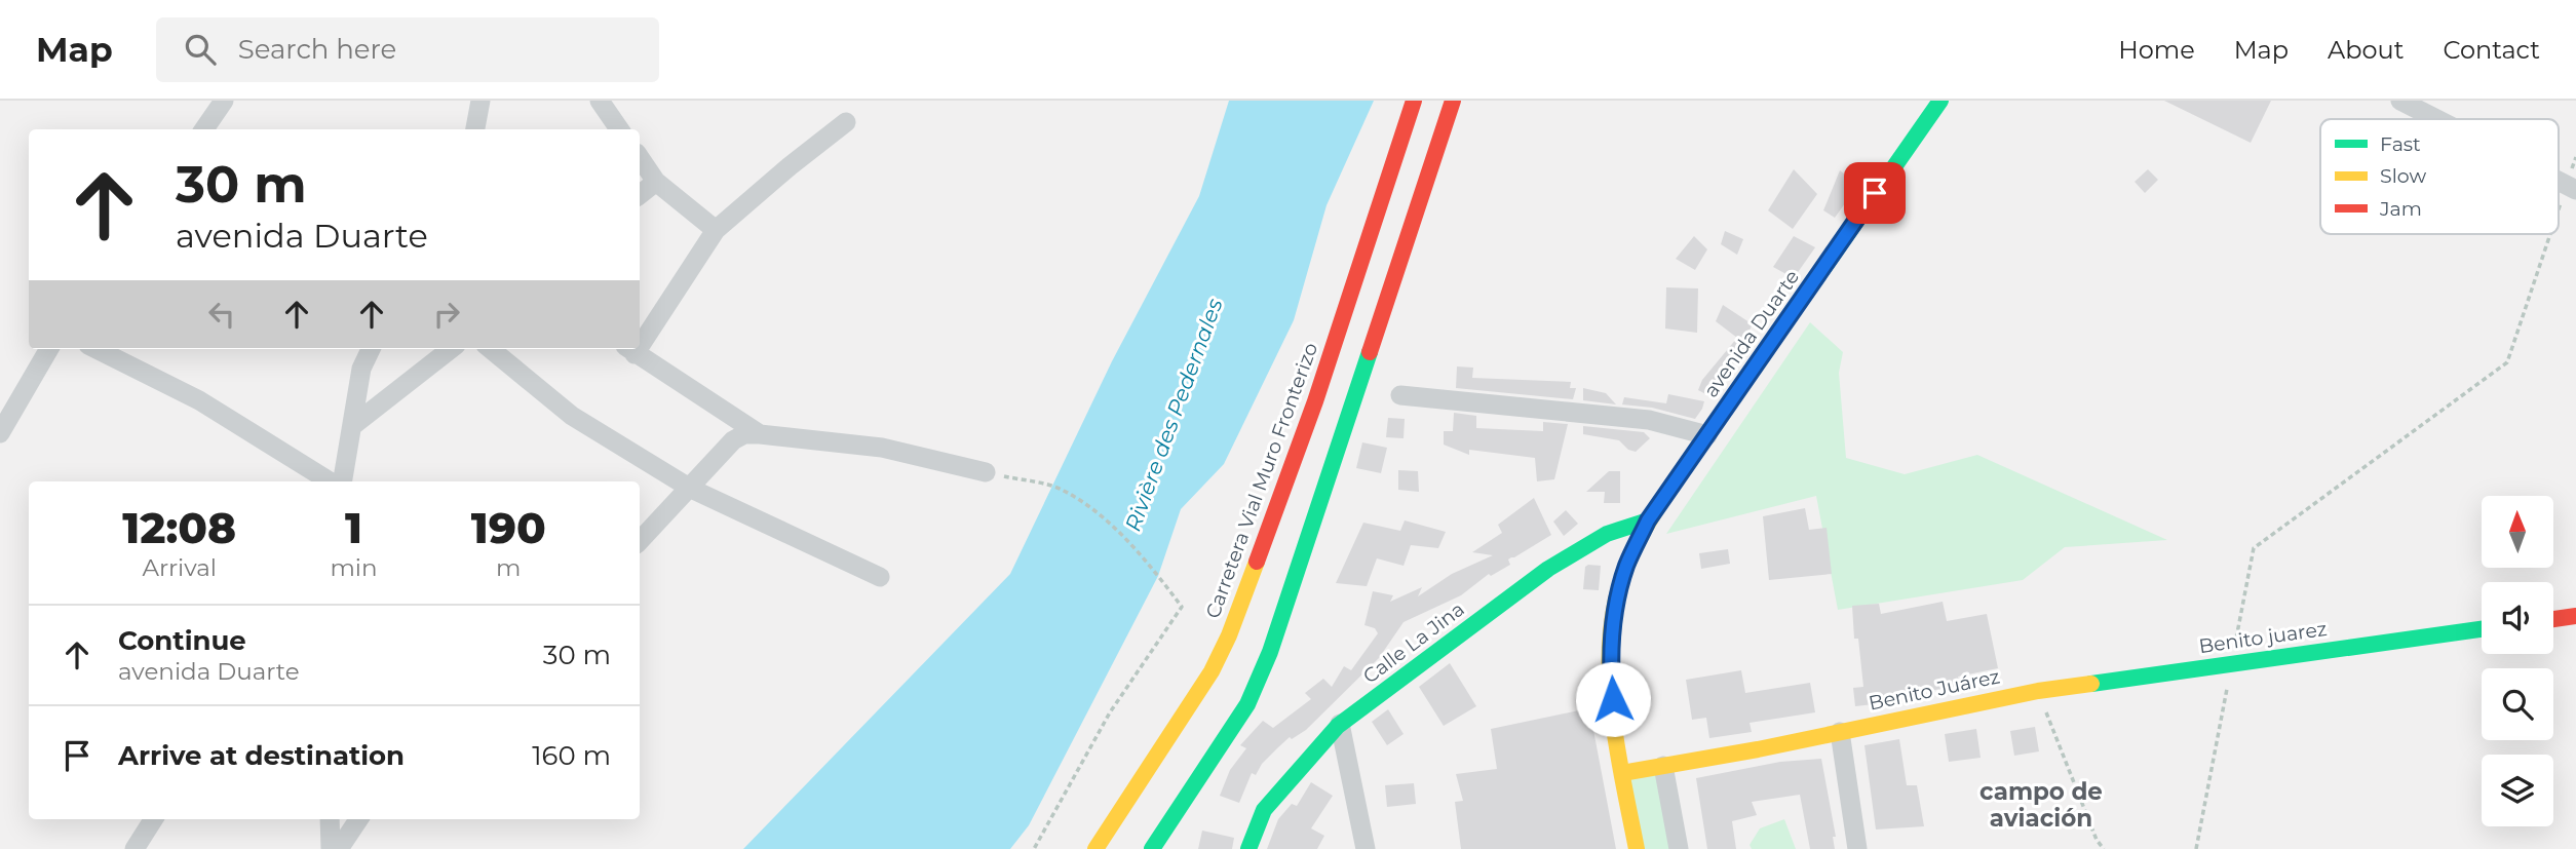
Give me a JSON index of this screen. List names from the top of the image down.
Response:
{
  "streets": {
    "main road": [
      "avenida Duarte",
      "Carretera Vial Muro Fronterizo",
      "Benito juarez",
      "Calle La Jina",
      "Benito Juárez"
    ]
  },
  "crossings": [
    ["avenida Duarte", "Calle La Jina"],
    ["avenida Duarte", "Benito Juárez"],
    ["Benito juarez", "Benito Juárez"]
  ],
  "districts": ["campo de aviación"],
  "water": ["Rivière des Pedernales"],
  "legend": ["Fast", "Slow", "Jam"],
  "north": "top",
  "page": {
    "header": "Map",
    "search": "Search here",
    "nav": [
      "Home",
      "Map",
      "About",
      "Contact"
    ],
    "turn": ["30 m", "avenida Duarte"],
    "eta": [
      "12:08",
      "Arrival",
      "1",
      "min",
      "190",
      "m"
    ],
    "list": [
      {
        "name": "Continue",
        "note": "avenida Duarte",
        "value": "30 m"
      },
      {
        "name": "Arrive at destination",
        "value": "160 m"
      }
    ]
  }
}
